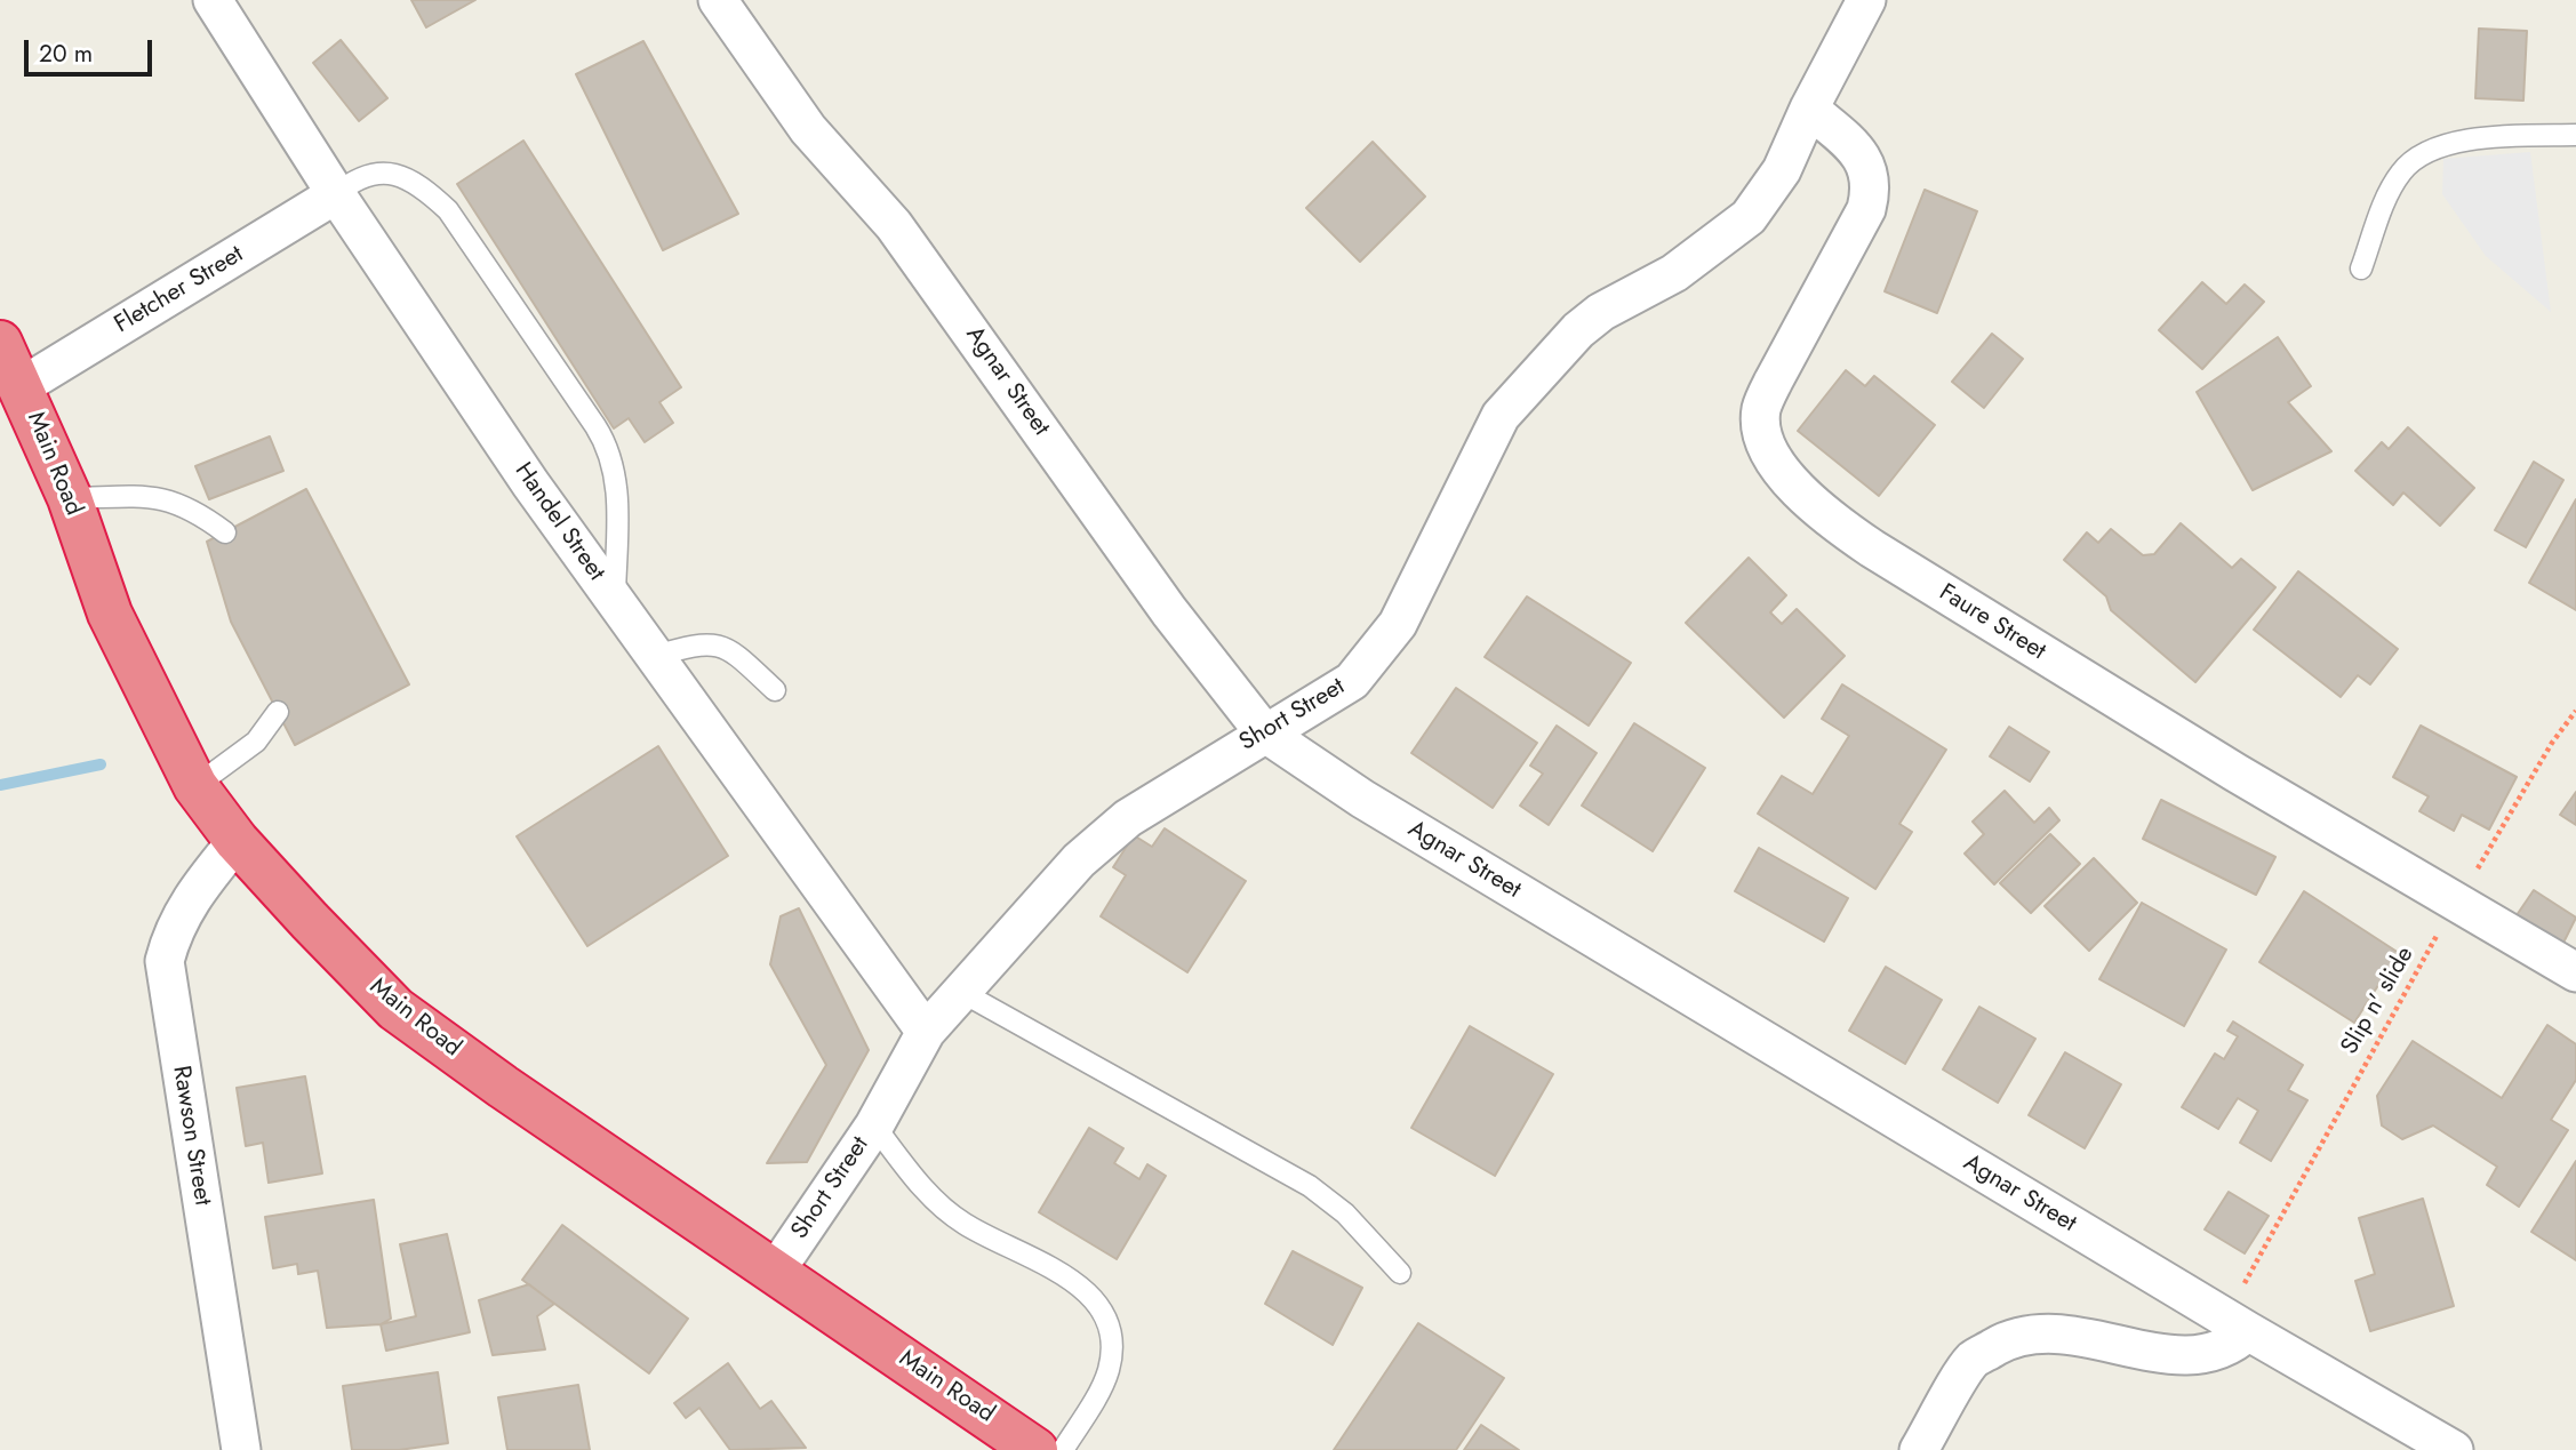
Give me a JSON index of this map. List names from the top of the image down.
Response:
{
  "streets": {
    "highway": ["Main Road"],
    "street": [
      "Fletcher Street",
      "Agnar Street",
      "Handel Street",
      "Faure Street",
      "Short Street",
      "Rawson Street"
    ],
    "path": ["Slip n' slide"]
  },
  "crossings": [
    ["Fletcher Street", "Main Road"],
    ["Fletcher Street", "Handel Street"],
    ["Agnar Street", "Short Street"],
    ["Agnar Street", "Slip n' slide"],
    ["Main Road", "Short Street"],
    ["Main Road", "Rawson Street"],
    ["Handel Street", "Short Street"],
    ["Faure Street", "Short Street"],
    ["Faure Street", "Slip n' slide"]
  ],
  "scale_bar": "20 m"
}
